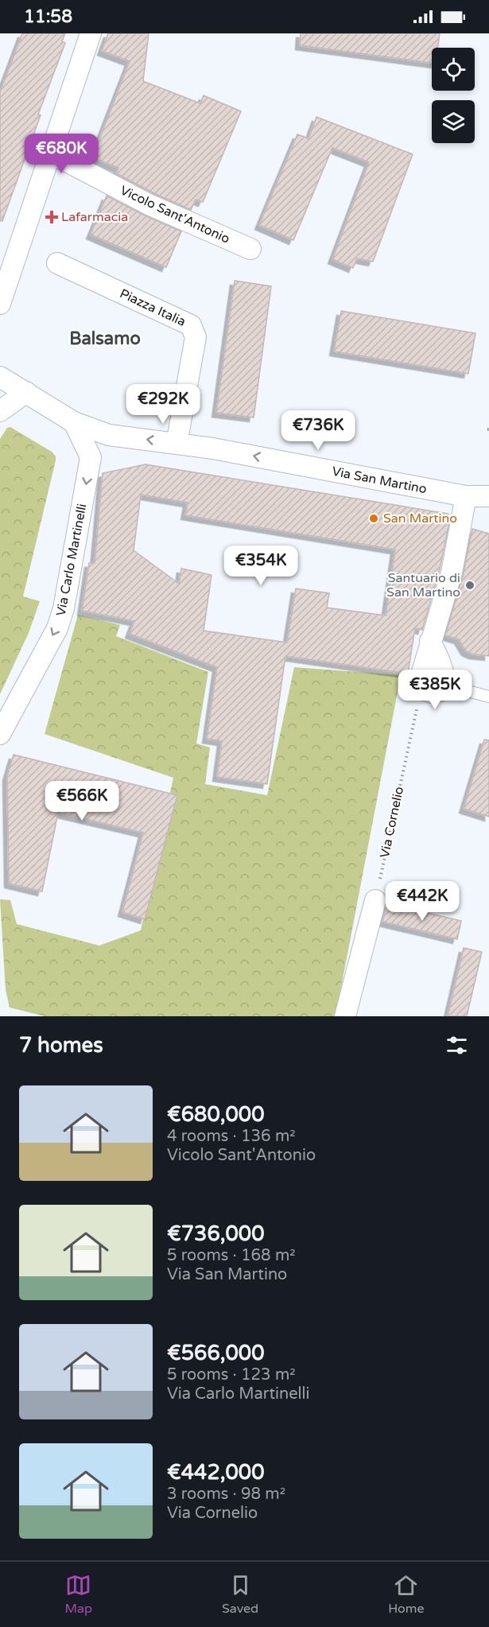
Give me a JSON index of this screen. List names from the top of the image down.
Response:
{
  "streets": {
    "street": [
      "Vicolo Sant'Antonio",
      "Piazza Italia",
      "Via San Martino",
      "Via Carlo Martinelli"
    ],
    "path": ["Via Cornelio"]
  },
  "crossings": [
    ["Piazza Italia", "Via San Martino"],
    ["Via San Martino", "Via Carlo Martinelli"]
  ],
  "one_way": ["Via San Martino", "Via Carlo Martinelli"],
  "districts": ["Balsamo"],
  "places": {
    "health": ["Lafarmacia"],
    "other": ["San Martino", "Santuario di San Martino"]
  },
  "page": {
    "status": "11:58",
    "price": [
      "€680K",
      "€292K",
      "€736K",
      "€354K",
      "€385K",
      "€566K",
      "€442K"
    ],
    "heading": "7 homes",
    "list": [
      {
        "name": "€680,000",
        "note": "4 rooms · 136 m² · Vicolo Sant'Antonio"
      },
      {
        "name": "€736,000",
        "note": "5 rooms · 168 m² · Via San Martino"
      },
      {
        "name": "€566,000",
        "note": "5 rooms · 123 m² · Via Carlo Martinelli"
      },
      {
        "name": "€442,000",
        "note": "3 rooms · 98 m² · Via Cornelio"
      }
    ],
    "tabs": ["Map", "Saved", "Home"]
  }
}
